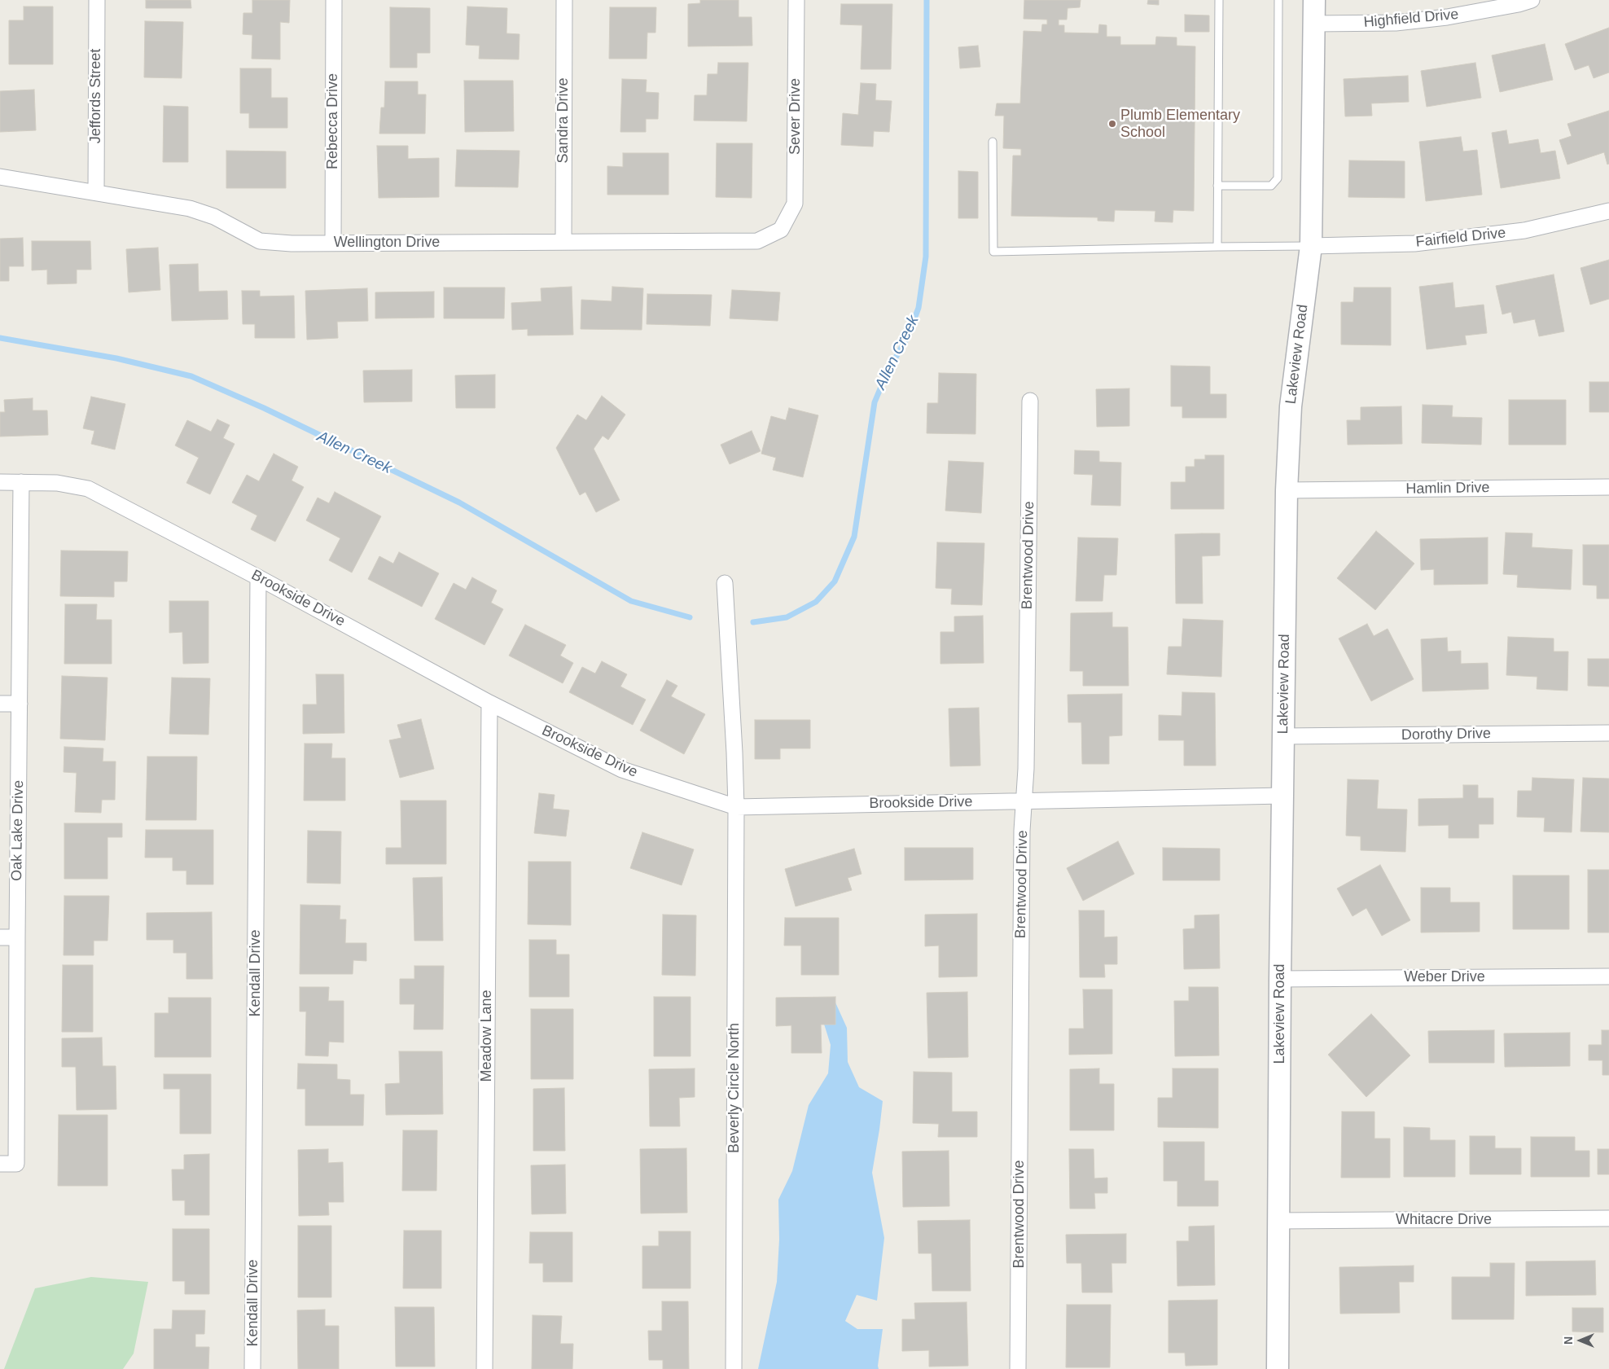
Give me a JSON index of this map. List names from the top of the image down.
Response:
{
  "streets": {
    "street": [
      "Highfield Drive",
      "Jeffords Street",
      "Sever Drive",
      "Sandra Drive",
      "Rebecca Drive",
      "Fairfield Drive",
      "Wellington Drive",
      "Lakeview Road",
      "Hamlin Drive",
      "Brentwood Drive",
      "Brookside Drive",
      "Dorothy Drive",
      "Oak Lake Drive",
      "Kendall Drive",
      "Weber Drive",
      "Meadow Lane",
      "Beverly Circle North",
      "Whitacre Drive"
    ]
  },
  "crossings": [
    ["Highfield Drive", "Lakeview Road"],
    ["Jeffords Street", "Wellington Drive"],
    ["Sever Drive", "Wellington Drive"],
    ["Sandra Drive", "Wellington Drive"],
    ["Rebecca Drive", "Wellington Drive"],
    ["Fairfield Drive", "Lakeview Road"],
    ["Lakeview Road", "Hamlin Drive"],
    ["Lakeview Road", "Brookside Drive"],
    ["Lakeview Road", "Dorothy Drive"],
    ["Lakeview Road", "Weber Drive"],
    ["Lakeview Road", "Whitacre Drive"],
    ["Brentwood Drive", "Brookside Drive"],
    ["Brookside Drive", "Oak Lake Drive"],
    ["Brookside Drive", "Kendall Drive"],
    ["Brookside Drive", "Meadow Lane"],
    ["Brookside Drive", "Beverly Circle North"]
  ],
  "water": ["Allen Creek"],
  "places": ["Plumb Elementary School"],
  "north": "left"
}
